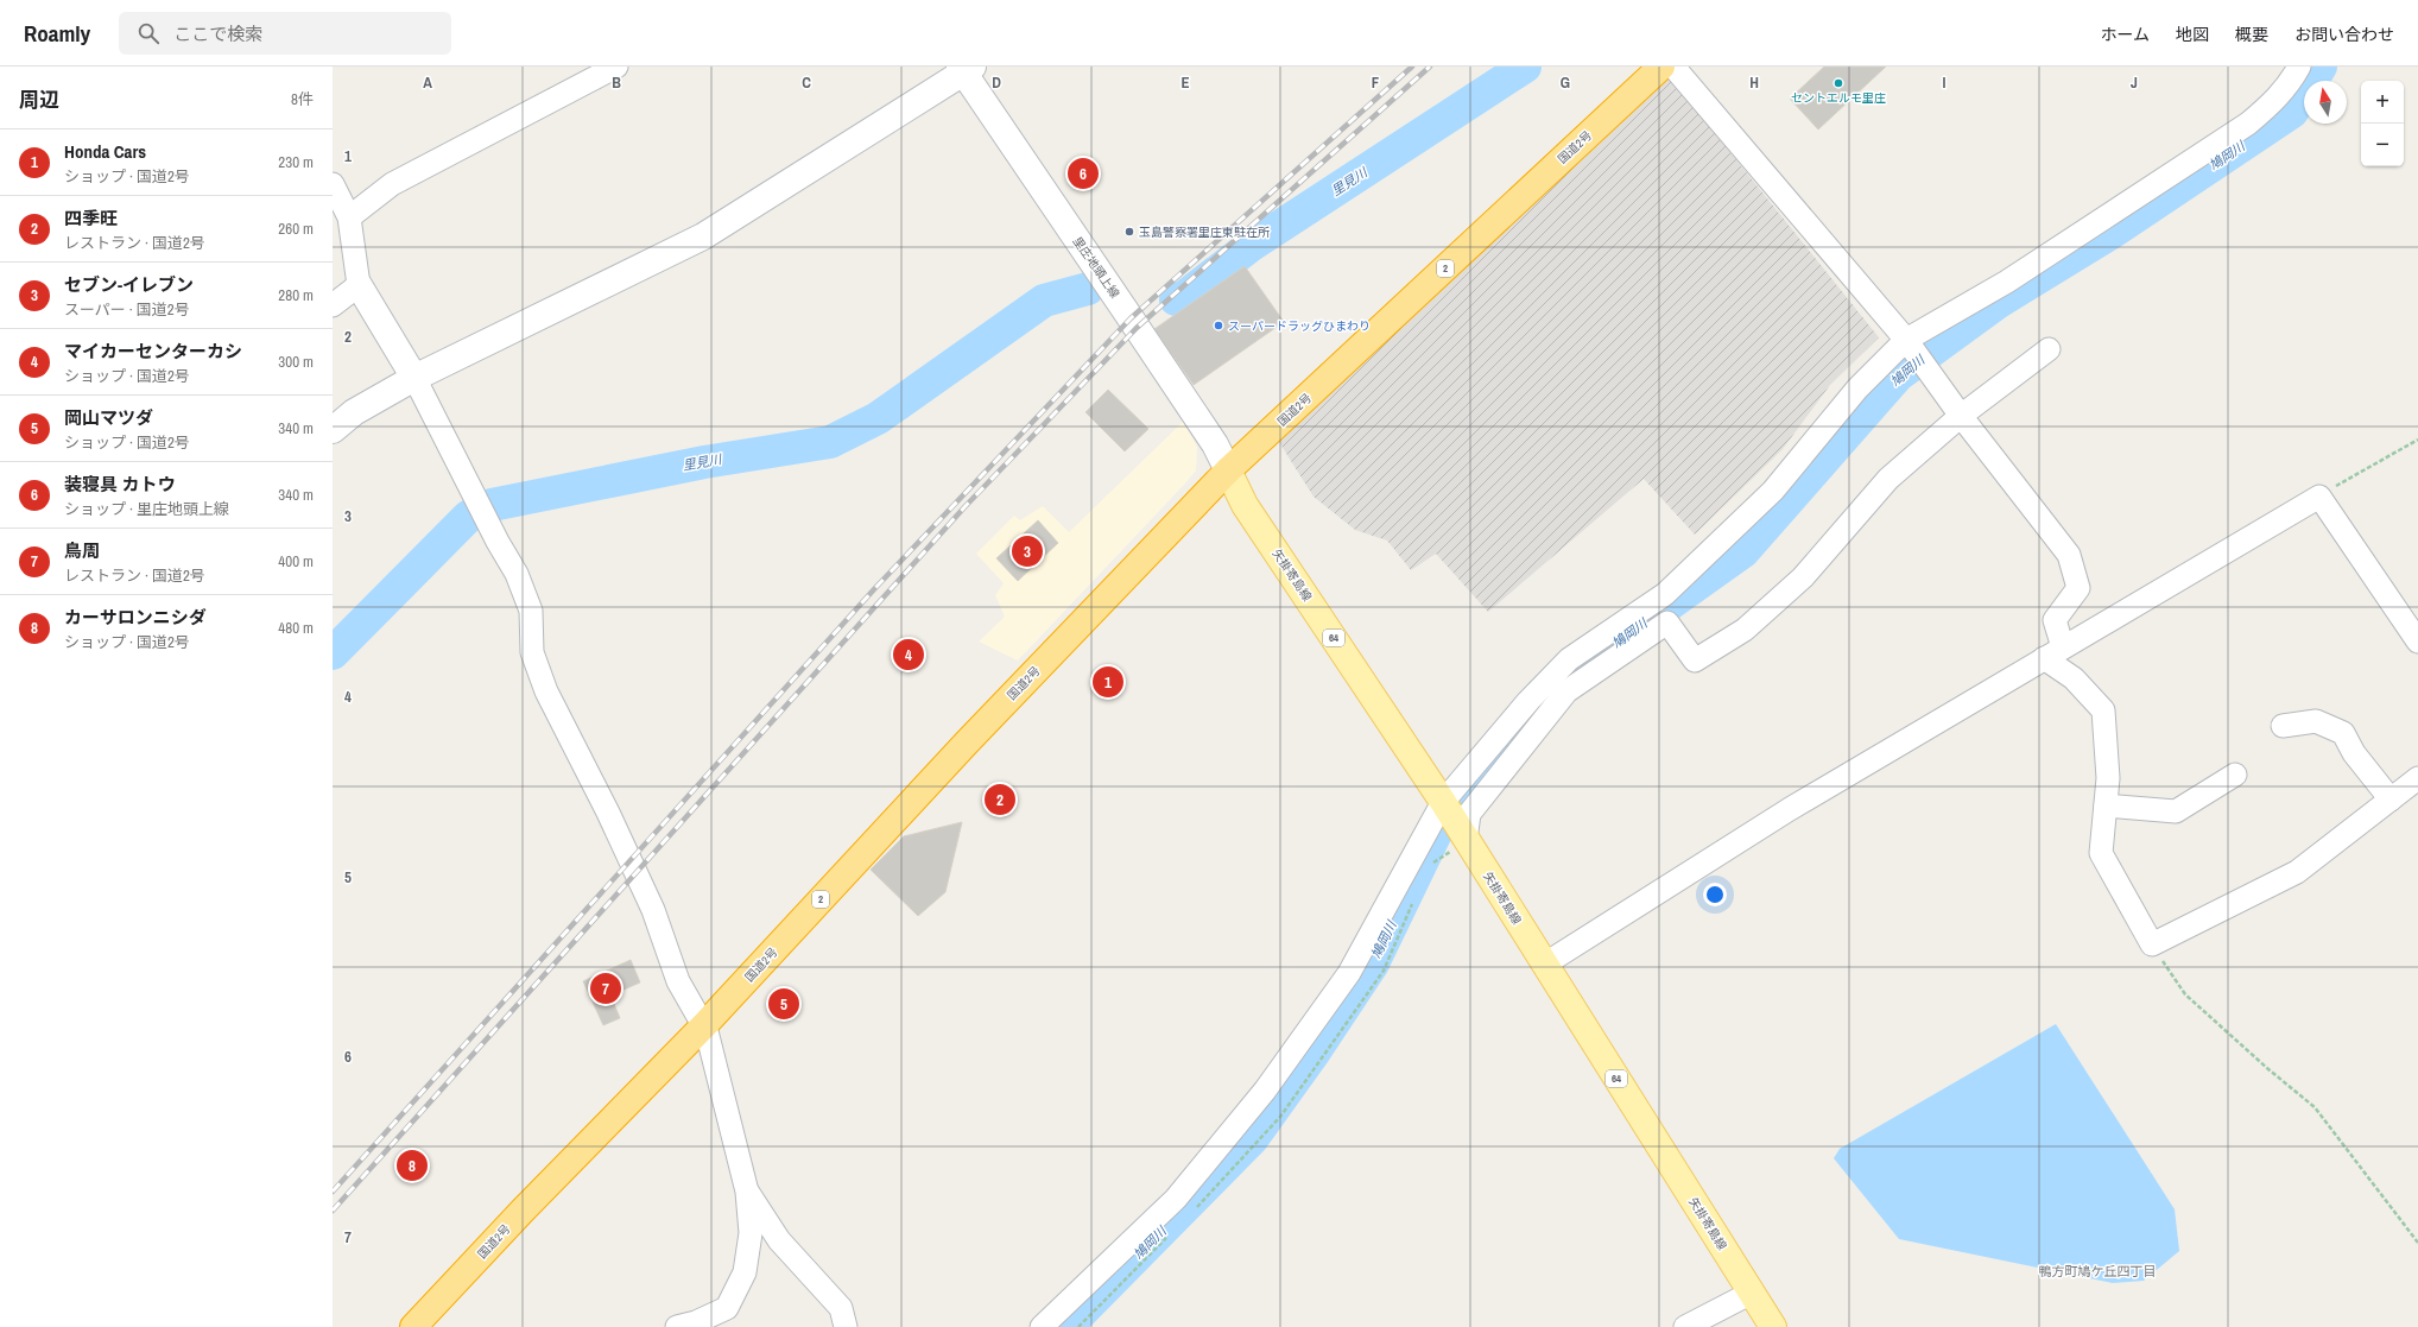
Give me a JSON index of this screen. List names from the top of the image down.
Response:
{
  "streets": {
    "highway": ["国道2号", "2"],
    "main road": ["矢掛寄島線", "64"],
    "street": ["里庄地頭上線"]
  },
  "crossings": [
    ["国道2号", "里庄地頭上線"],
    ["国道2号", "矢掛寄島線"],
    ["里庄地頭上線", "矢掛寄島線"]
  ],
  "districts": ["鴨方町鳩ケ丘四丁目"],
  "water": ["鳩岡川", "里見川"],
  "places": ["セントエルモ里庄", "玉島警察署里庄東駐在所", "スーパードラッグひまわり"],
  "north": "top",
  "page": {
    "header": "Roamly",
    "search": "ここで検索",
    "nav": [
      "ホーム",
      "地図",
      "概要",
      "お問い合わせ"
    ],
    "heading": ["周辺", "8件"],
    "map_buttons": ["+", "−"],
    "list": [
      {
        "mark": "1",
        "name": "Honda Cars",
        "note": "ショップ · 国道2号",
        "value": "230 m"
      },
      {
        "mark": "2",
        "name": "四季旺",
        "note": "レストラン · 国道2号",
        "value": "260 m"
      },
      {
        "mark": "3",
        "name": "セブン-イレブン",
        "note": "スーパー · 国道2号",
        "value": "280 m"
      },
      {
        "mark": "4",
        "name": "マイカーセンターカシ",
        "note": "ショップ · 国道2号",
        "value": "300 m"
      },
      {
        "mark": "5",
        "name": "岡山マツダ",
        "note": "ショップ · 国道2号",
        "value": "340 m"
      },
      {
        "mark": "6",
        "name": "装寝具 カトウ",
        "note": "ショップ · 里庄地頭上線",
        "value": "340 m"
      },
      {
        "mark": "7",
        "name": "鳥周",
        "note": "レストラン · 国道2号",
        "value": "400 m"
      },
      {
        "mark": "8",
        "name": "カーサロンニシダ",
        "note": "ショップ · 国道2号",
        "value": "480 m"
      }
    ],
    "pins": [
      "6",
      "3",
      "4",
      "1",
      "2",
      "7",
      "5",
      "8"
    ]
  },
  "grid": {
    "columns": [
      "A",
      "B",
      "C",
      "D",
      "E",
      "F",
      "G",
      "H",
      "I",
      "J"
    ],
    "rows": [
      "1",
      "2",
      "3",
      "4",
      "5",
      "6",
      "7"
    ]
  }
}
